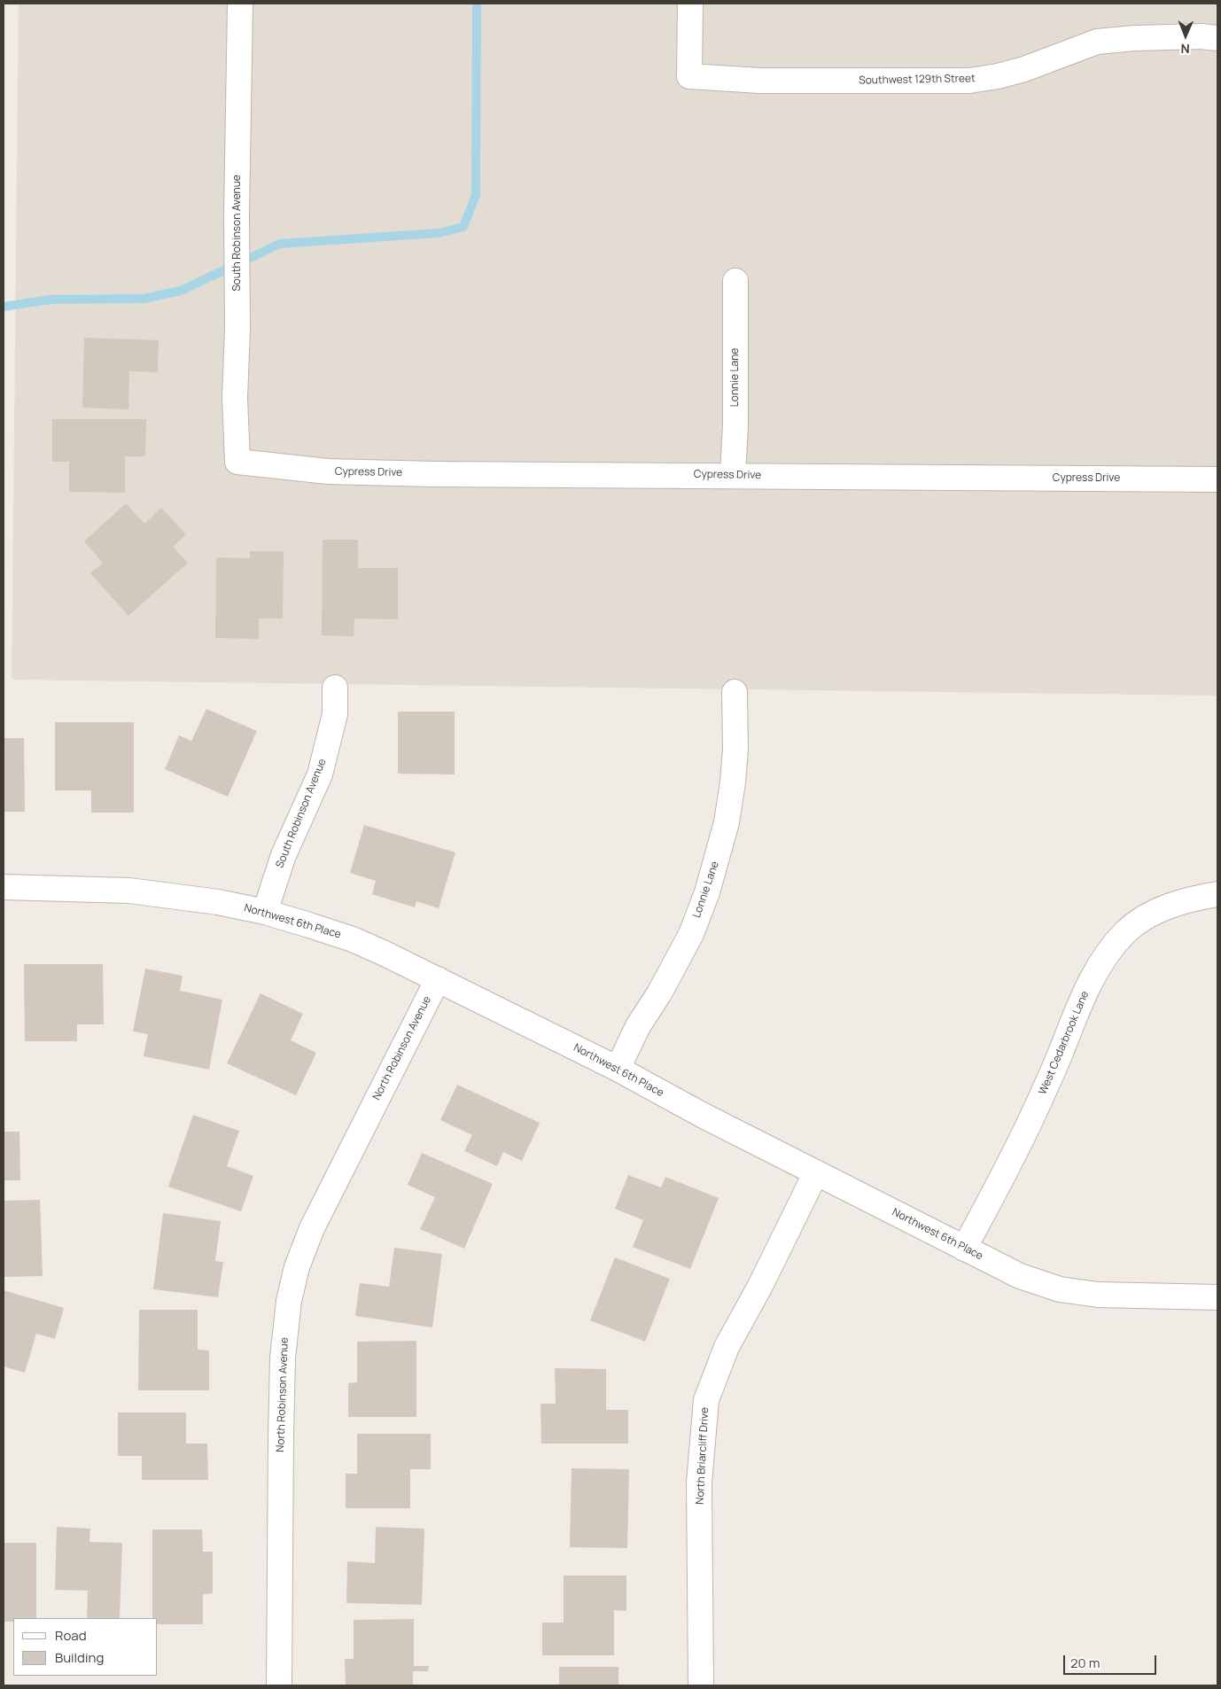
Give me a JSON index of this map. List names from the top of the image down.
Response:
{
  "streets": {
    "street": [
      "Southwest 129th Street",
      "South Robinson Avenue",
      "Lonnie Lane",
      "Cypress Drive",
      "Northwest 6th Place",
      "West Cedarbrook Lane",
      "North Robinson Avenue",
      "North Briarcliff Drive"
    ]
  },
  "crossings": [
    ["South Robinson Avenue", "Cypress Drive"],
    ["South Robinson Avenue", "Northwest 6th Place"],
    ["Lonnie Lane", "Cypress Drive"],
    ["Lonnie Lane", "Northwest 6th Place"],
    ["Northwest 6th Place", "West Cedarbrook Lane"],
    ["Northwest 6th Place", "North Robinson Avenue"],
    ["Northwest 6th Place", "North Briarcliff Drive"]
  ],
  "legend": ["Road", "Building"],
  "scale_bar": "20 m",
  "north": "bottom"
}
